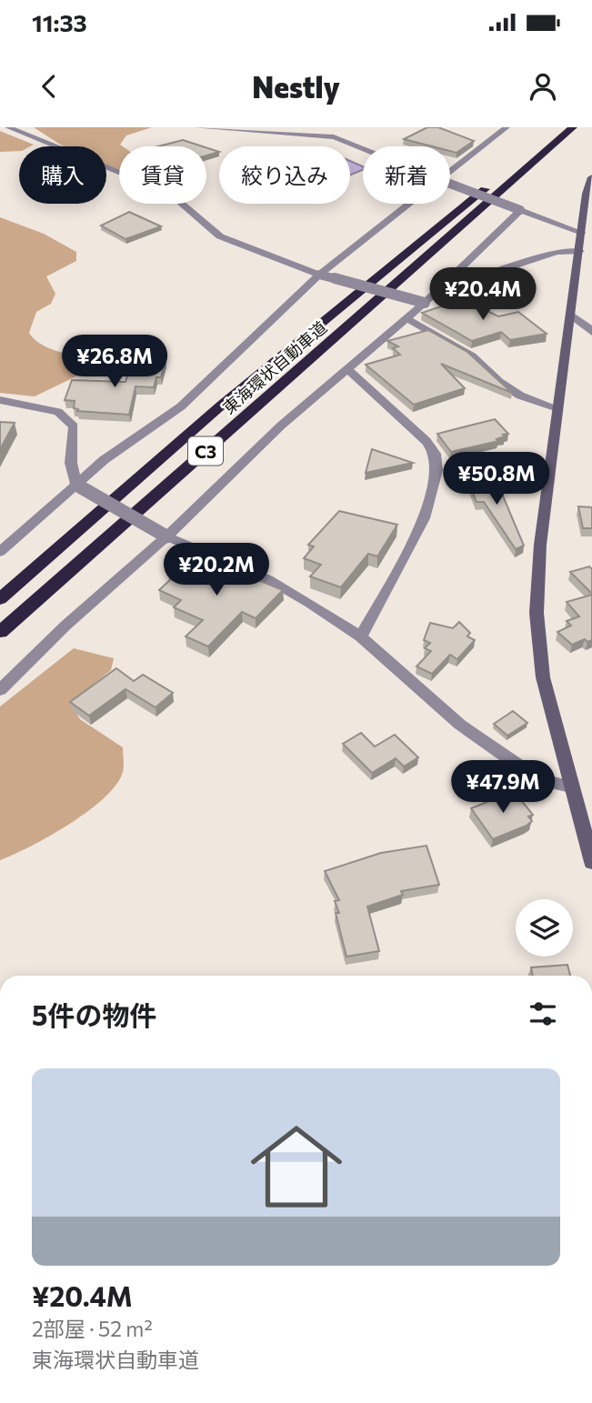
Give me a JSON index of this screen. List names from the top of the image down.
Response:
{
  "streets": {
    "highway": ["東海環状自動車道", "C3"]
  },
  "page": {
    "status": "11:33",
    "header": "Nestly",
    "chip": [
      "購入",
      "賃貸",
      "絞り込み",
      "新着"
    ],
    "price": [
      "¥20.4M",
      "¥26.8M",
      "¥50.8M",
      "¥20.2M",
      "¥47.9M"
    ],
    "heading": "5件の物件",
    "list": [
      {
        "name": "¥20.4M",
        "note": "2部屋 · 52 m² · 東海環状自動車道"
      }
    ]
  }
}
